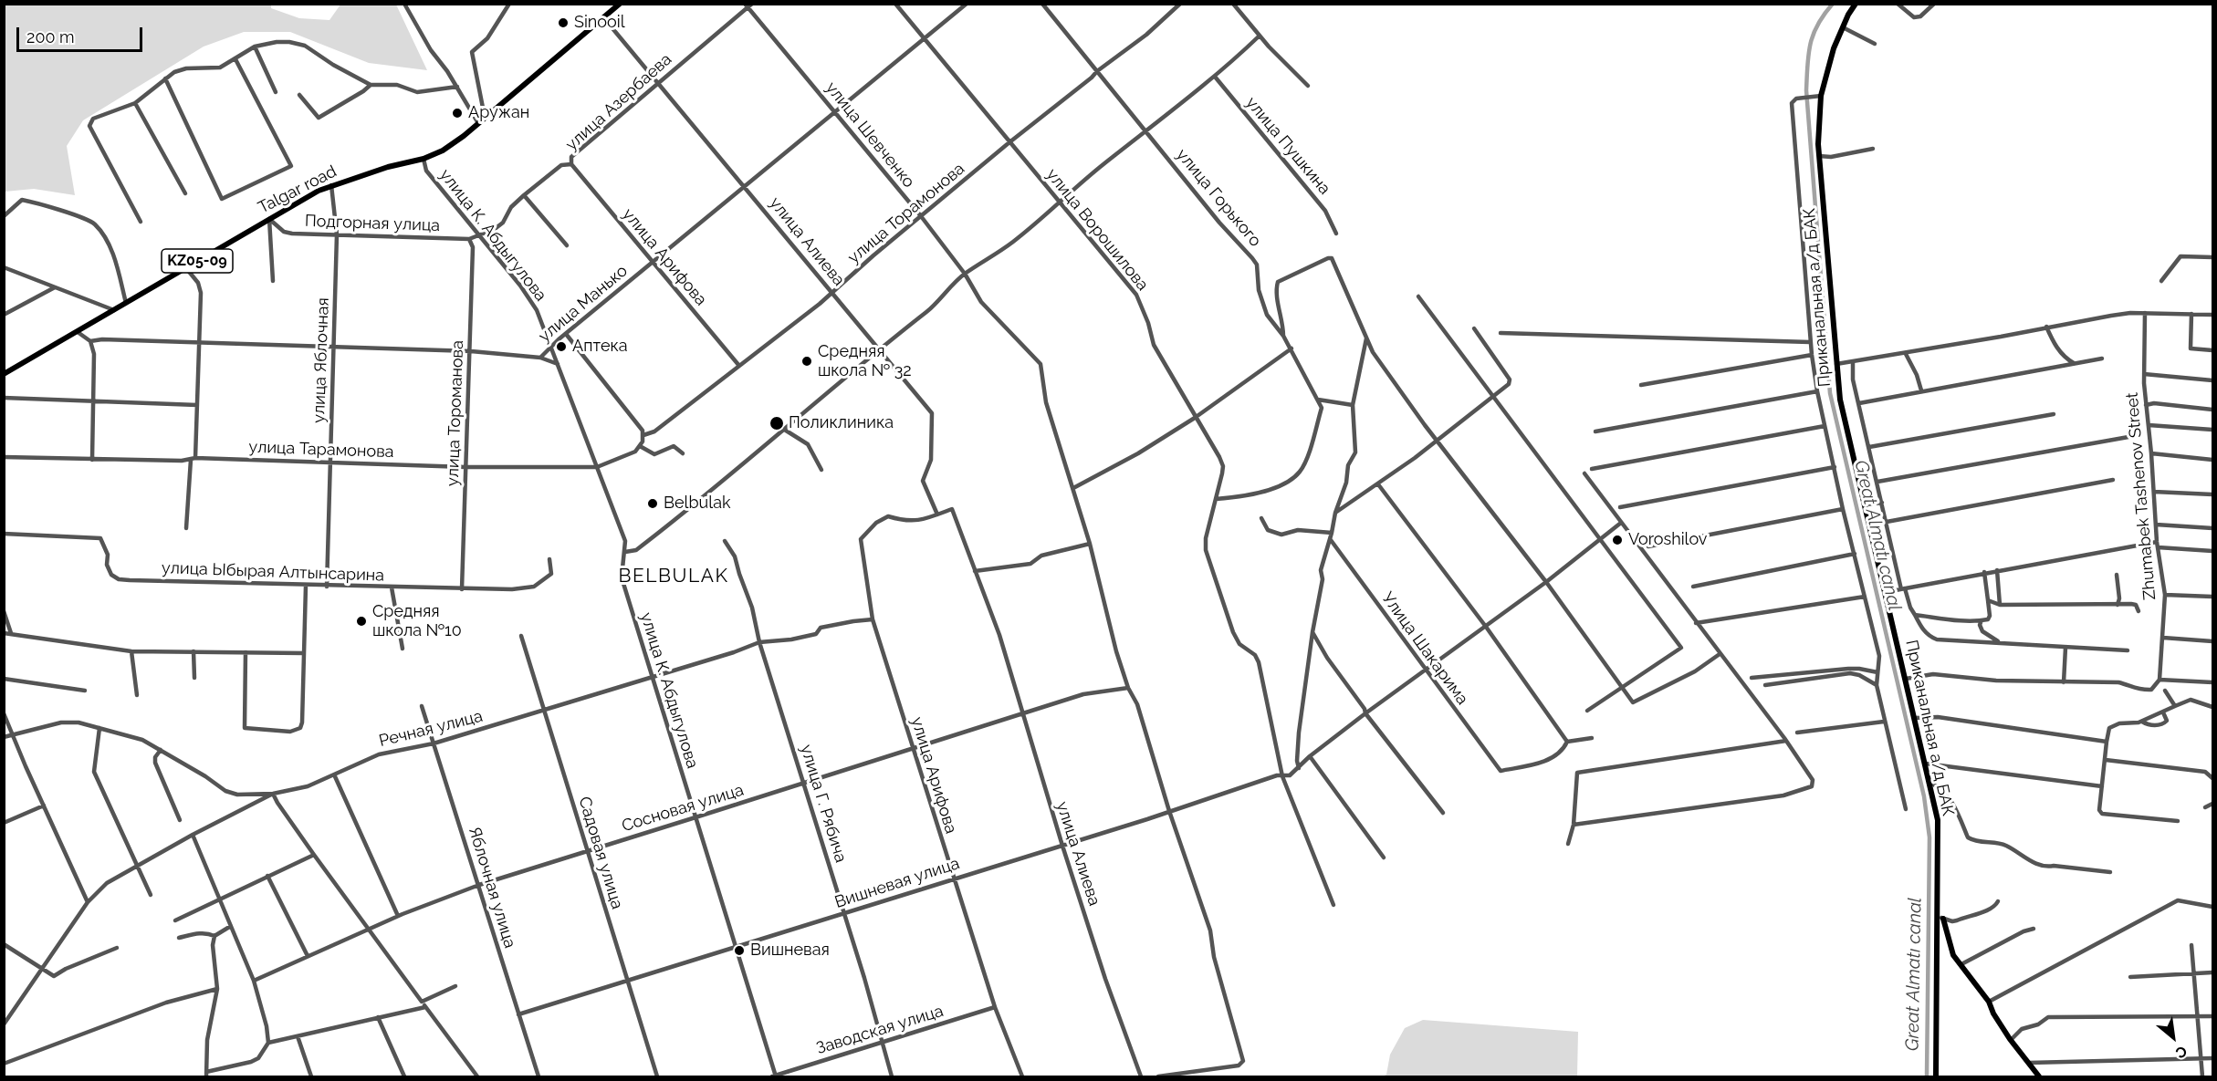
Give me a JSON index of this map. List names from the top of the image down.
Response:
{
  "streets": {
    "main road": ["Talgar road", "KZ05-09", "Приканальная а/д БАК"],
    "street": [
      "улица Азербаева",
      "улица Шевченко",
      "улица Пушкина",
      "улица Горького",
      "улица Торамонова",
      "Подгорная улица",
      "улица Ворошилова",
      "улица К. Абдыгулова",
      "улица Алиева",
      "улица Арифова",
      "улица Манько",
      "улица Яблочная",
      "улица Тороманова",
      "улица Тарамонова",
      "Zhumabek Tashenov Street",
      "улица Ыбырая Алтынсарина",
      "Улица Шакарима",
      "Речная улица",
      "улица Г. Рябича",
      "Сосновая улица",
      "Садовая улица",
      "Вишневая улица",
      "Яблочная улица",
      "Заводская улица"
    ]
  },
  "crossings": [
    ["улица Азербаева", "улица Шевченко"],
    ["улица Азербаева", "Подгорная улица"],
    ["улица Азербаева", "улица К. Абдыгулова"],
    ["улица Азербаева", "улица Алиева"],
    ["улица Азербаева", "улица Арифова"],
    ["улица Шевченко", "улица Торамонова"],
    ["улица Шевченко", "улица Манько"],
    ["улица Шевченко", "Сосновая улица"],
    ["улица Шевченко", "Вишневая улица"],
    ["Talgar road", "Подгорная улица"],
    ["Talgar road", "улица К. Абдыгулова"],
    ["Talgar road", "улица Алиева"],
    ["Talgar road", "улица Яблочная"],
    ["улица Горького", "улица Торамонова"],
    ["улица Торамонова", "улица Ворошилова"],
    ["улица Торамонова", "улица Алиева"],
    ["улица Торамонова", "улица Арифова"],
    ["Подгорная улица", "улица К. Абдыгулова"],
    ["Подгорная улица", "улица Яблочная"],
    ["Подгорная улица", "улица Тороманова"],
    ["улица Ворошилова", "улица Манько"],
    ["улица Ворошилова", "Вишневая улица"],
    ["улица К. Абдыгулова", "улица Манько"],
    ["улица К. Абдыгулова", "улица Тарамонова"],
    ["улица К. Абдыгулова", "Речная улица"],
    ["улица К. Абдыгулова", "Сосновая улица"],
    ["улица К. Абдыгулова", "Вишневая улица"],
    ["улица К. Абдыгулова", "Заводская улица"],
    ["улица Алиева", "улица Арифова"],
    ["улица Алиева", "улица Манько"],
    ["улица Алиева", "Сосновая улица"],
    ["улица Алиева", "Вишневая улица"],
    ["улица Арифова", "улица Манько"],
    ["улица Арифова", "Речная улица"],
    ["улица Арифова", "Сосновая улица"],
    ["улица Арифова", "Вишневая улица"],
    ["улица Арифова", "Заводская улица"],
    ["улица Манько", "улица Яблочная"],
    ["улица Манько", "улица Тороманова"],
    ["улица Яблочная", "улица Тарамонова"],
    ["улица Яблочная", "улица Ыбырая Алтынсарина"],
    ["улица Тороманова", "улица Тарамонова"],
    ["улица Тороманова", "улица Ыбырая Алтынсарина"],
    ["Улица Шакарима", "Вишневая улица"],
    ["Речная улица", "улица Г. Рябича"],
    ["Речная улица", "Садовая улица"],
    ["Речная улица", "Яблочная улица"],
    ["улица Г. Рябича", "Сосновая улица"],
    ["улица Г. Рябича", "Вишневая улица"],
    ["улица Г. Рябича", "Заводская улица"],
    ["Сосновая улица", "Садовая улица"],
    ["Сосновая улица", "Яблочная улица"],
    ["Садовая улица", "Вишневая улица"],
    ["Вишневая улица", "Яблочная улица"]
  ],
  "districts": ["BELBULAK"],
  "water": ["Great Almatı canal"],
  "places": [
    "Sinooil",
    "Аружан",
    "Аптека",
    "Средняя школа № 32",
    "Поликлиника",
    "Belbulak",
    "Voroshilov",
    "Средняя школа №10",
    "Вишневая"
  ],
  "scale_bar": "200 m",
  "north": "bottom right"
}
